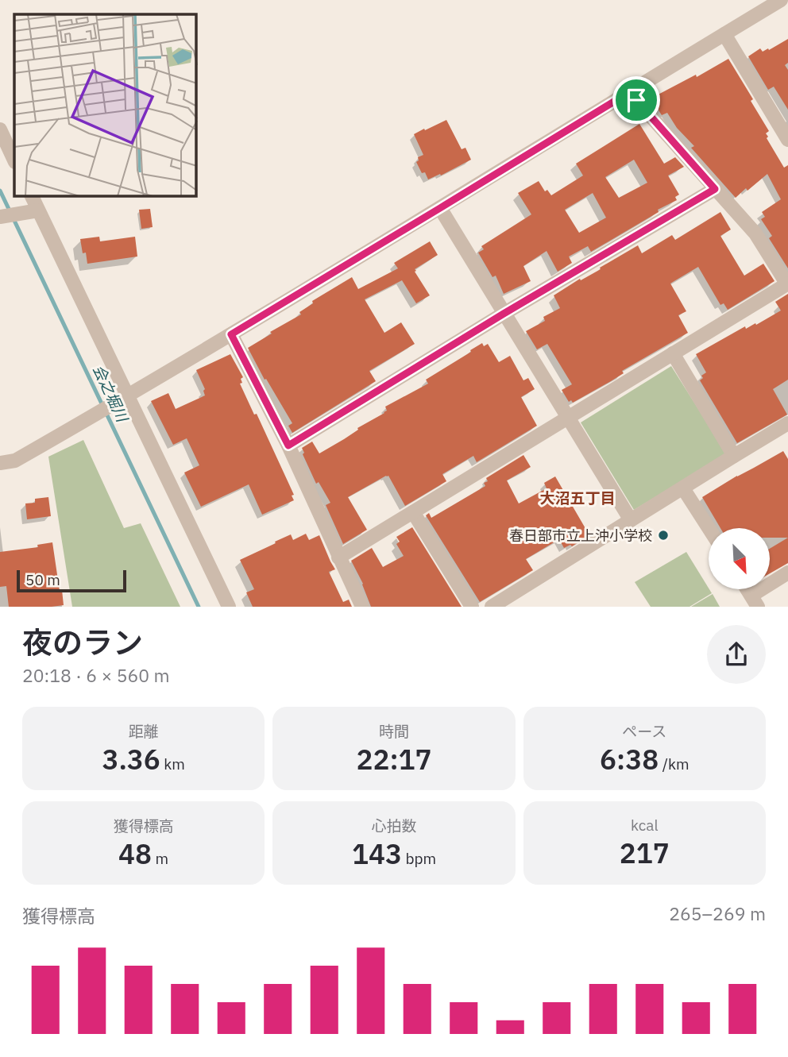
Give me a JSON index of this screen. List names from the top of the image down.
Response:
{
  "districts": ["大沼五丁目"],
  "water": ["会之堀川"],
  "places": ["春日部市立上沖小学校"],
  "scale_bar": "50 m",
  "north": "bottom right",
  "page": {
    "scale": "50 m",
    "heading": ["夜のラン", "20:18 · 6 × 560 m"],
    "stats": [
      ["距離", "3.36 km"],
      ["時間", "22:17"],
      ["ペース", "6:38 /km"],
      ["獲得標高", "48 m"],
      ["心拍数", "143 bpm"],
      ["kcal", "217"]
    ],
    "chart": ["獲得標高", "265–269 m"]
  }
}
